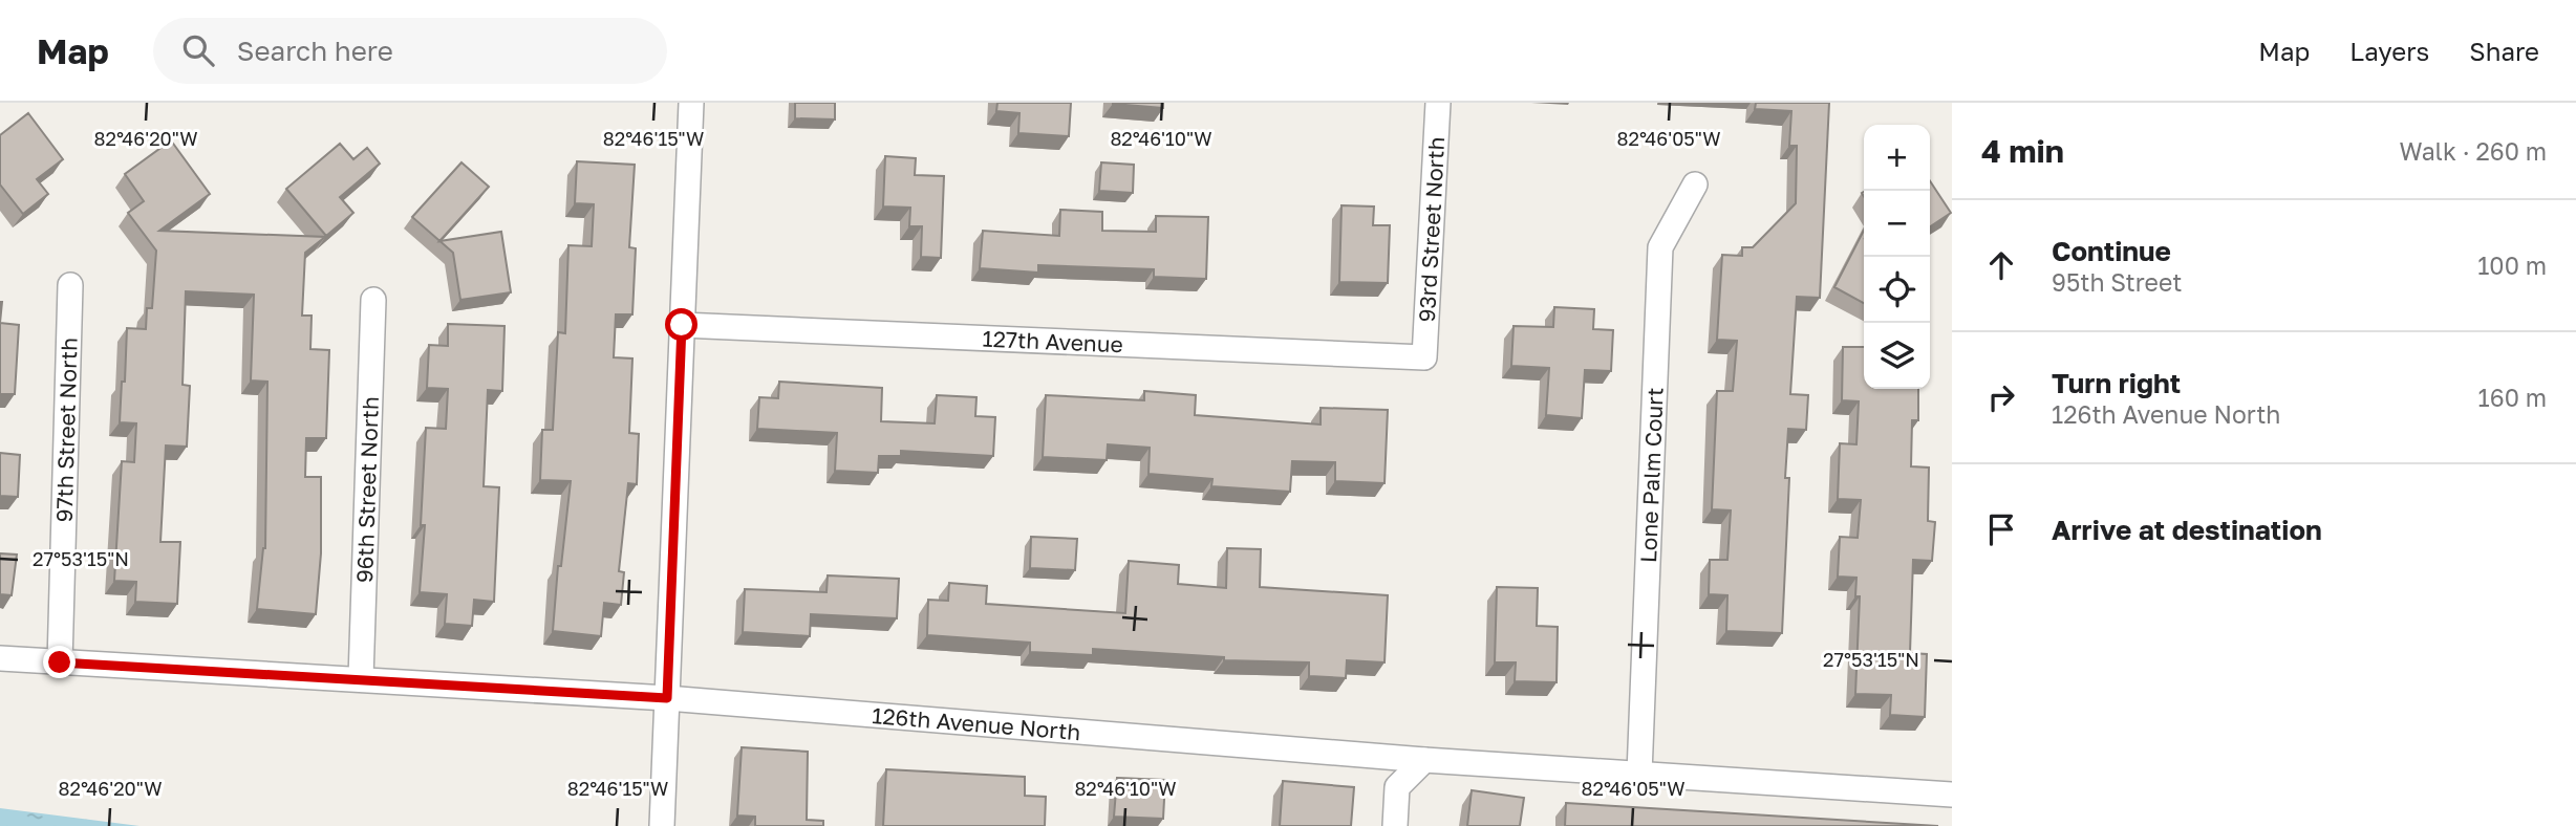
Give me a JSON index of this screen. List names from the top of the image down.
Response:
{
  "streets": {
    "street": [
      "93rd Street North",
      "127th Avenue",
      "97th Street North",
      "Lone Palm Court",
      "96th Street North",
      "126th Avenue North"
    ]
  },
  "crossings": [
    ["93rd Street North", "127th Avenue"],
    ["97th Street North", "126th Avenue North"],
    ["Lone Palm Court", "126th Avenue North"],
    ["96th Street North", "126th Avenue North"]
  ],
  "page": {
    "header": "Map",
    "search": "Search here",
    "nav": ["Map", "Layers", "Share"],
    "heading": ["4 min", "Walk · 260 m"],
    "map_buttons": ["+", "−"],
    "list": [
      ["Continue", "95th Street", "100 m"],
      ["Turn right", "126th Avenue North", "160 m"],
      "Arrive at destination"
    ]
  },
  "coordinates": [
    "82°46'20\"W",
    "82°46'15\"W",
    "82°46'10\"W",
    "82°46'05\"W",
    "27°53'15\"N"
  ]
}
